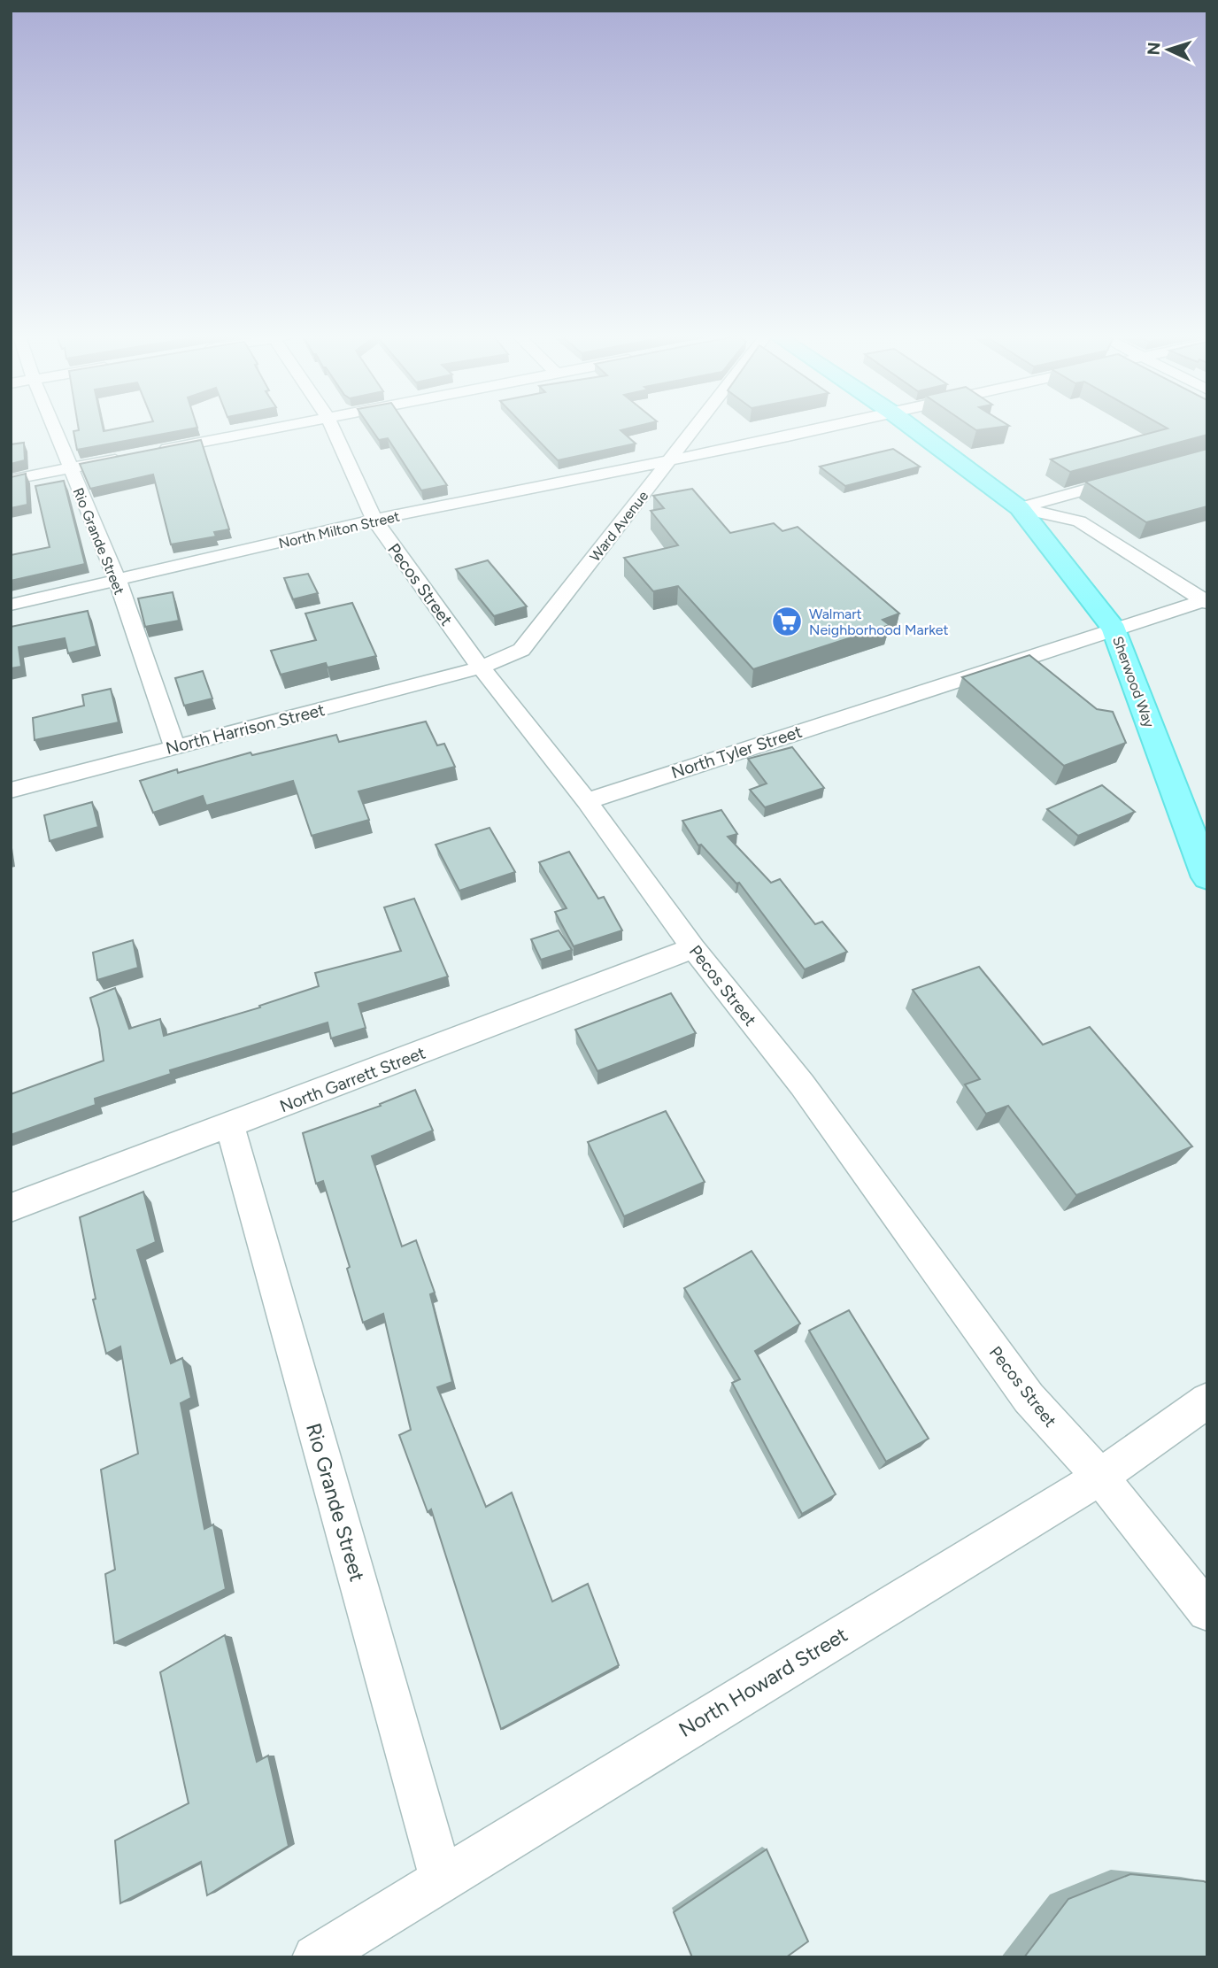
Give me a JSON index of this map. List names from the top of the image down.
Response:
{
  "streets": {
    "main road": ["Sherwood Way"],
    "street": [
      "Ward Avenue",
      "North Milton Street",
      "Rio Grande Street",
      "Pecos Street",
      "North Harrison Street",
      "North Tyler Street",
      "North Garrett Street",
      "North Howard Street"
    ]
  },
  "crossings": [
    ["Ward Avenue", "North Milton Street"],
    ["Ward Avenue", "Pecos Street"],
    ["Ward Avenue", "North Harrison Street"],
    ["North Milton Street", "Rio Grande Street"],
    ["North Milton Street", "Pecos Street"],
    ["Rio Grande Street", "North Harrison Street"],
    ["Rio Grande Street", "North Garrett Street"],
    ["Rio Grande Street", "North Howard Street"],
    ["Pecos Street", "North Harrison Street"],
    ["Pecos Street", "North Tyler Street"],
    ["Pecos Street", "North Garrett Street"],
    ["Pecos Street", "North Howard Street"],
    ["Sherwood Way", "North Tyler Street"]
  ],
  "places": {
    "supermarket": ["Walmart Neighborhood Market"]
  },
  "north": "left"
}
